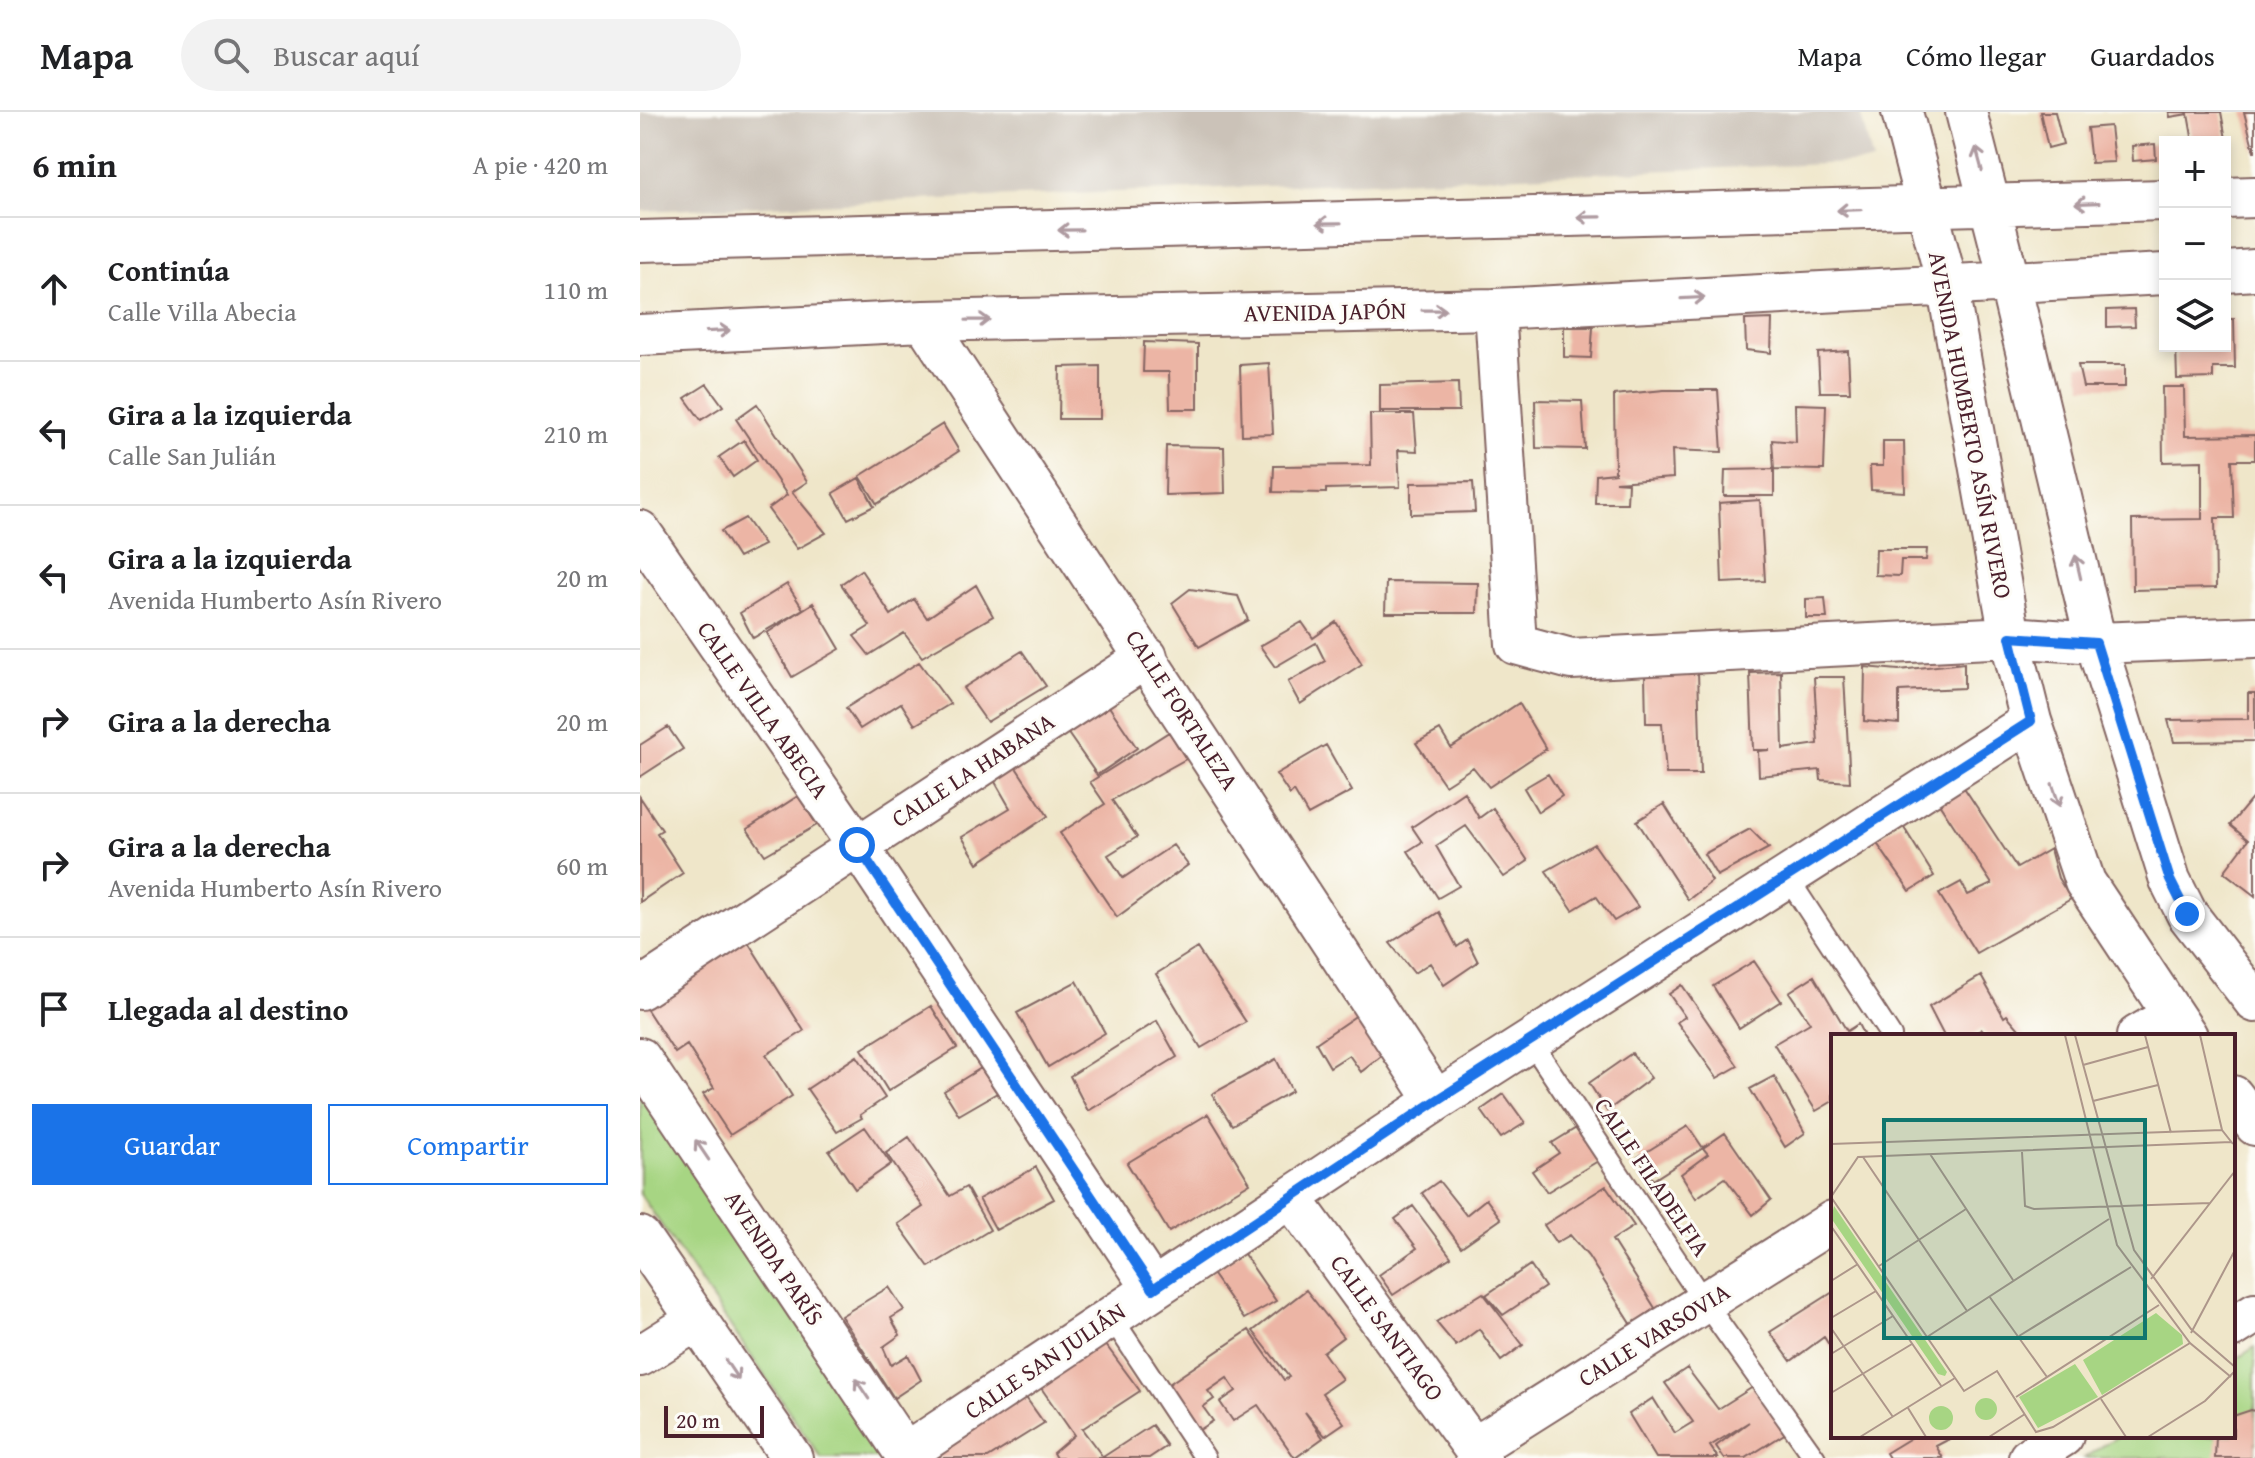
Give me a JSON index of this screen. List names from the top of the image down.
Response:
{
  "streets": {
    "street": [
      "AVENIDA JAPÓN",
      "AVENIDA HUMBERTO ASÍN RIVERO",
      "CALLE VILLA ABECIA",
      "CALLE FORTALEZA",
      "CALLE LA HABANA",
      "AVENIDA PARÍS",
      "CALLE SANTIAGO",
      "CALLE VARSOVIA",
      "CALLE SAN JULIÁN"
    ],
    "lane": ["CALLE FILADELFIA"]
  },
  "crossings": [
    ["AVENIDA JAPÓN", "AVENIDA HUMBERTO ASÍN RIVERO"],
    ["AVENIDA JAPÓN", "CALLE FORTALEZA"],
    ["AVENIDA HUMBERTO ASÍN RIVERO", "CALLE SAN JULIÁN"],
    ["CALLE VILLA ABECIA", "CALLE LA HABANA"],
    ["CALLE VILLA ABECIA", "CALLE SAN JULIÁN"],
    ["CALLE FORTALEZA", "CALLE LA HABANA"],
    ["CALLE FORTALEZA", "CALLE SAN JULIÁN"],
    ["CALLE FILADELFIA", "CALLE VARSOVIA"],
    ["CALLE FILADELFIA", "CALLE SAN JULIÁN"],
    ["AVENIDA PARÍS", "CALLE SAN JULIÁN"],
    ["CALLE SANTIAGO", "CALLE VARSOVIA"],
    ["CALLE SANTIAGO", "CALLE SAN JULIÁN"]
  ],
  "scale_bar": "20 m",
  "page": {
    "header": "Mapa",
    "search": "Buscar aquí",
    "nav": ["Mapa", "Cómo llegar", "Guardados"],
    "heading": ["6 min", "A pie · 420 m"],
    "map_buttons": ["+", "−"],
    "list": [
      ["Continúa", "Calle Villa Abecia", "110 m"],
      ["Gira a la izquierda", "Calle San Julián", "210 m"],
      ["Gira a la izquierda", "Avenida Humberto Asín Rivero", "20 m"],
      ["Gira a la derecha", "20 m"],
      ["Gira a la derecha", "Avenida Humberto Asín Rivero", "60 m"],
      "Llegada al destino"
    ],
    "buttons": ["Guardar", "Compartir"],
    "scale": "20 m"
  }
}
